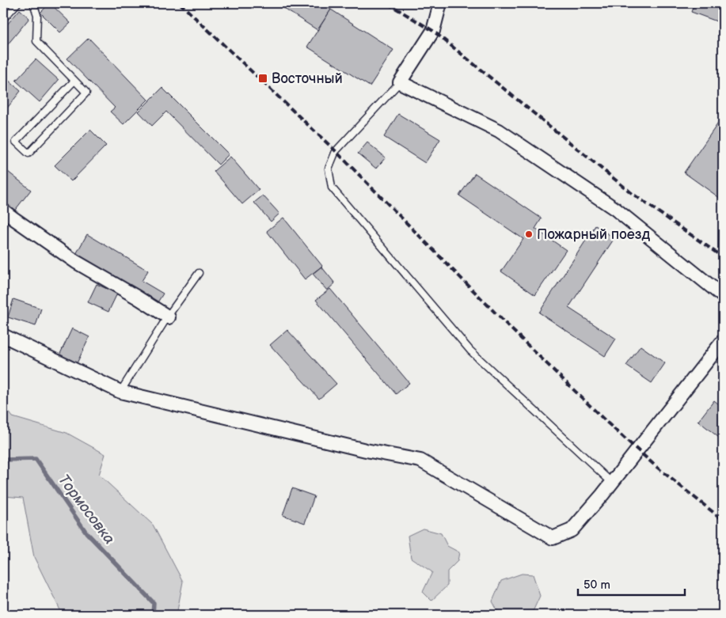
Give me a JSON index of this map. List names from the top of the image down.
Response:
{
  "water": ["Тормосовка"],
  "places": {
    "transit": ["Восточный"],
    "other": ["Пожарный поезд"]
  },
  "scale_bar": "50 m"
}
